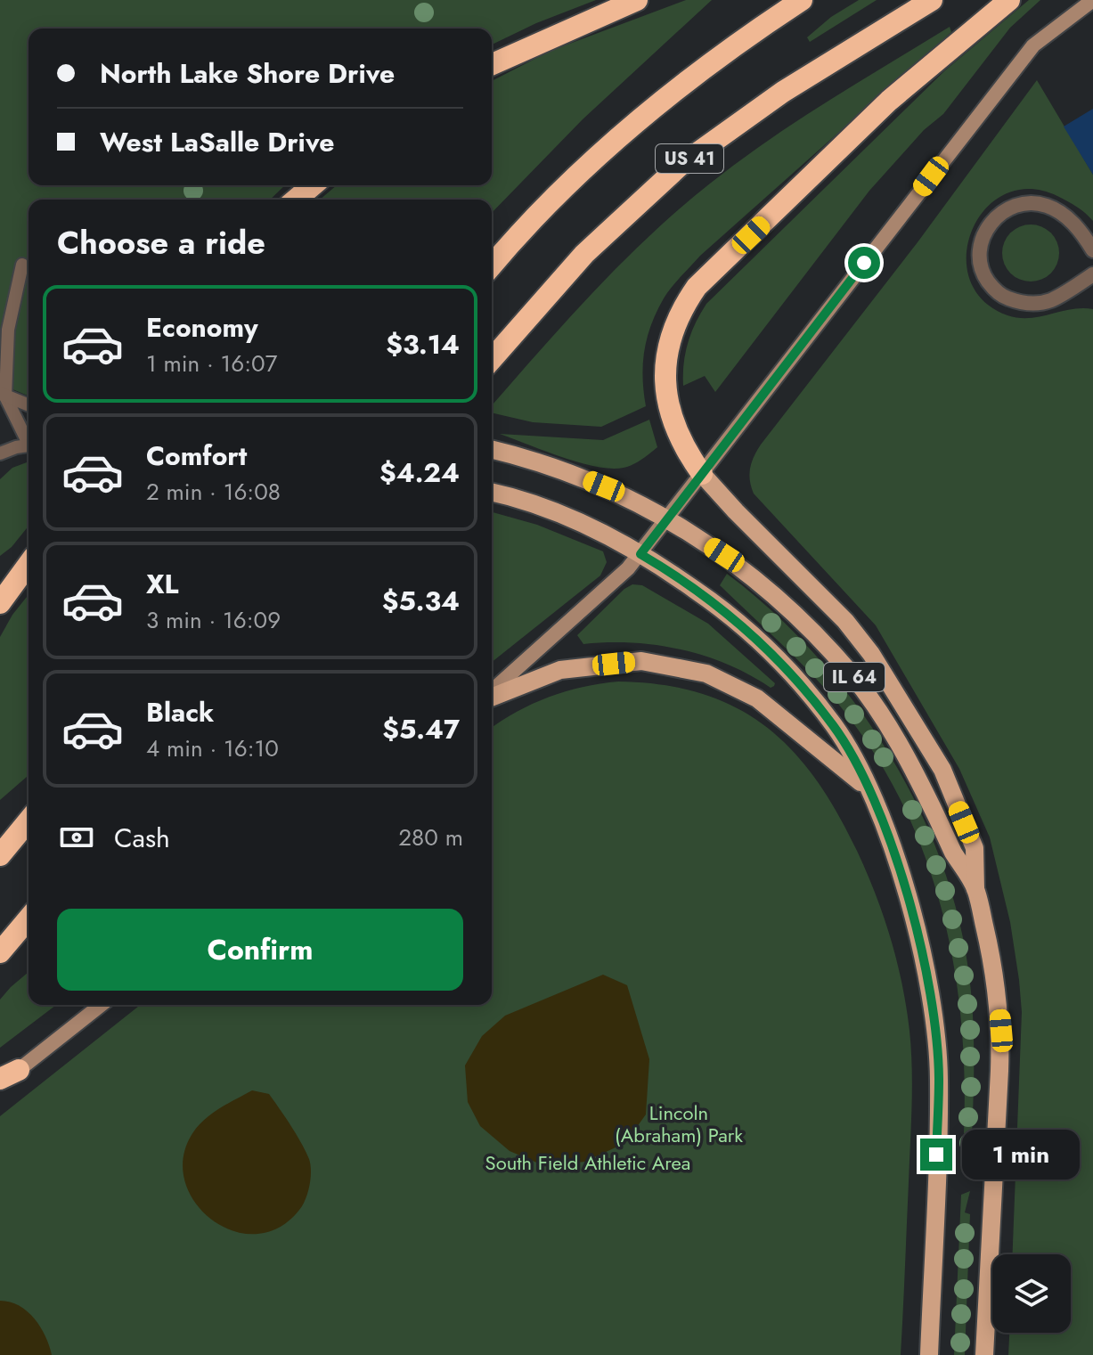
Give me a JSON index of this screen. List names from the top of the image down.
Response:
{
  "streets": {
    "highway": ["US 41"],
    "main road": ["IL 64"]
  },
  "parks": ["Lincoln (Abraham) Park", "South Field Athletic Area"],
  "page": {
    "banner": ["North Lake Shore Drive", "West LaSalle Drive"],
    "heading": "Choose a ride",
    "list": [
      {
        "name": "Economy",
        "note": "1 min · 16:07",
        "value": "$3.14"
      },
      {
        "name": "Comfort",
        "note": "2 min · 16:08",
        "value": "$4.24"
      },
      {
        "name": "XL",
        "note": "3 min · 16:09",
        "value": "$5.34"
      },
      {
        "name": "Black",
        "note": "4 min · 16:10",
        "value": "$5.47"
      }
    ],
    "pay": ["Cash", "280 m"],
    "buttons": "Confirm",
    "bubble": "1 min"
  }
}
